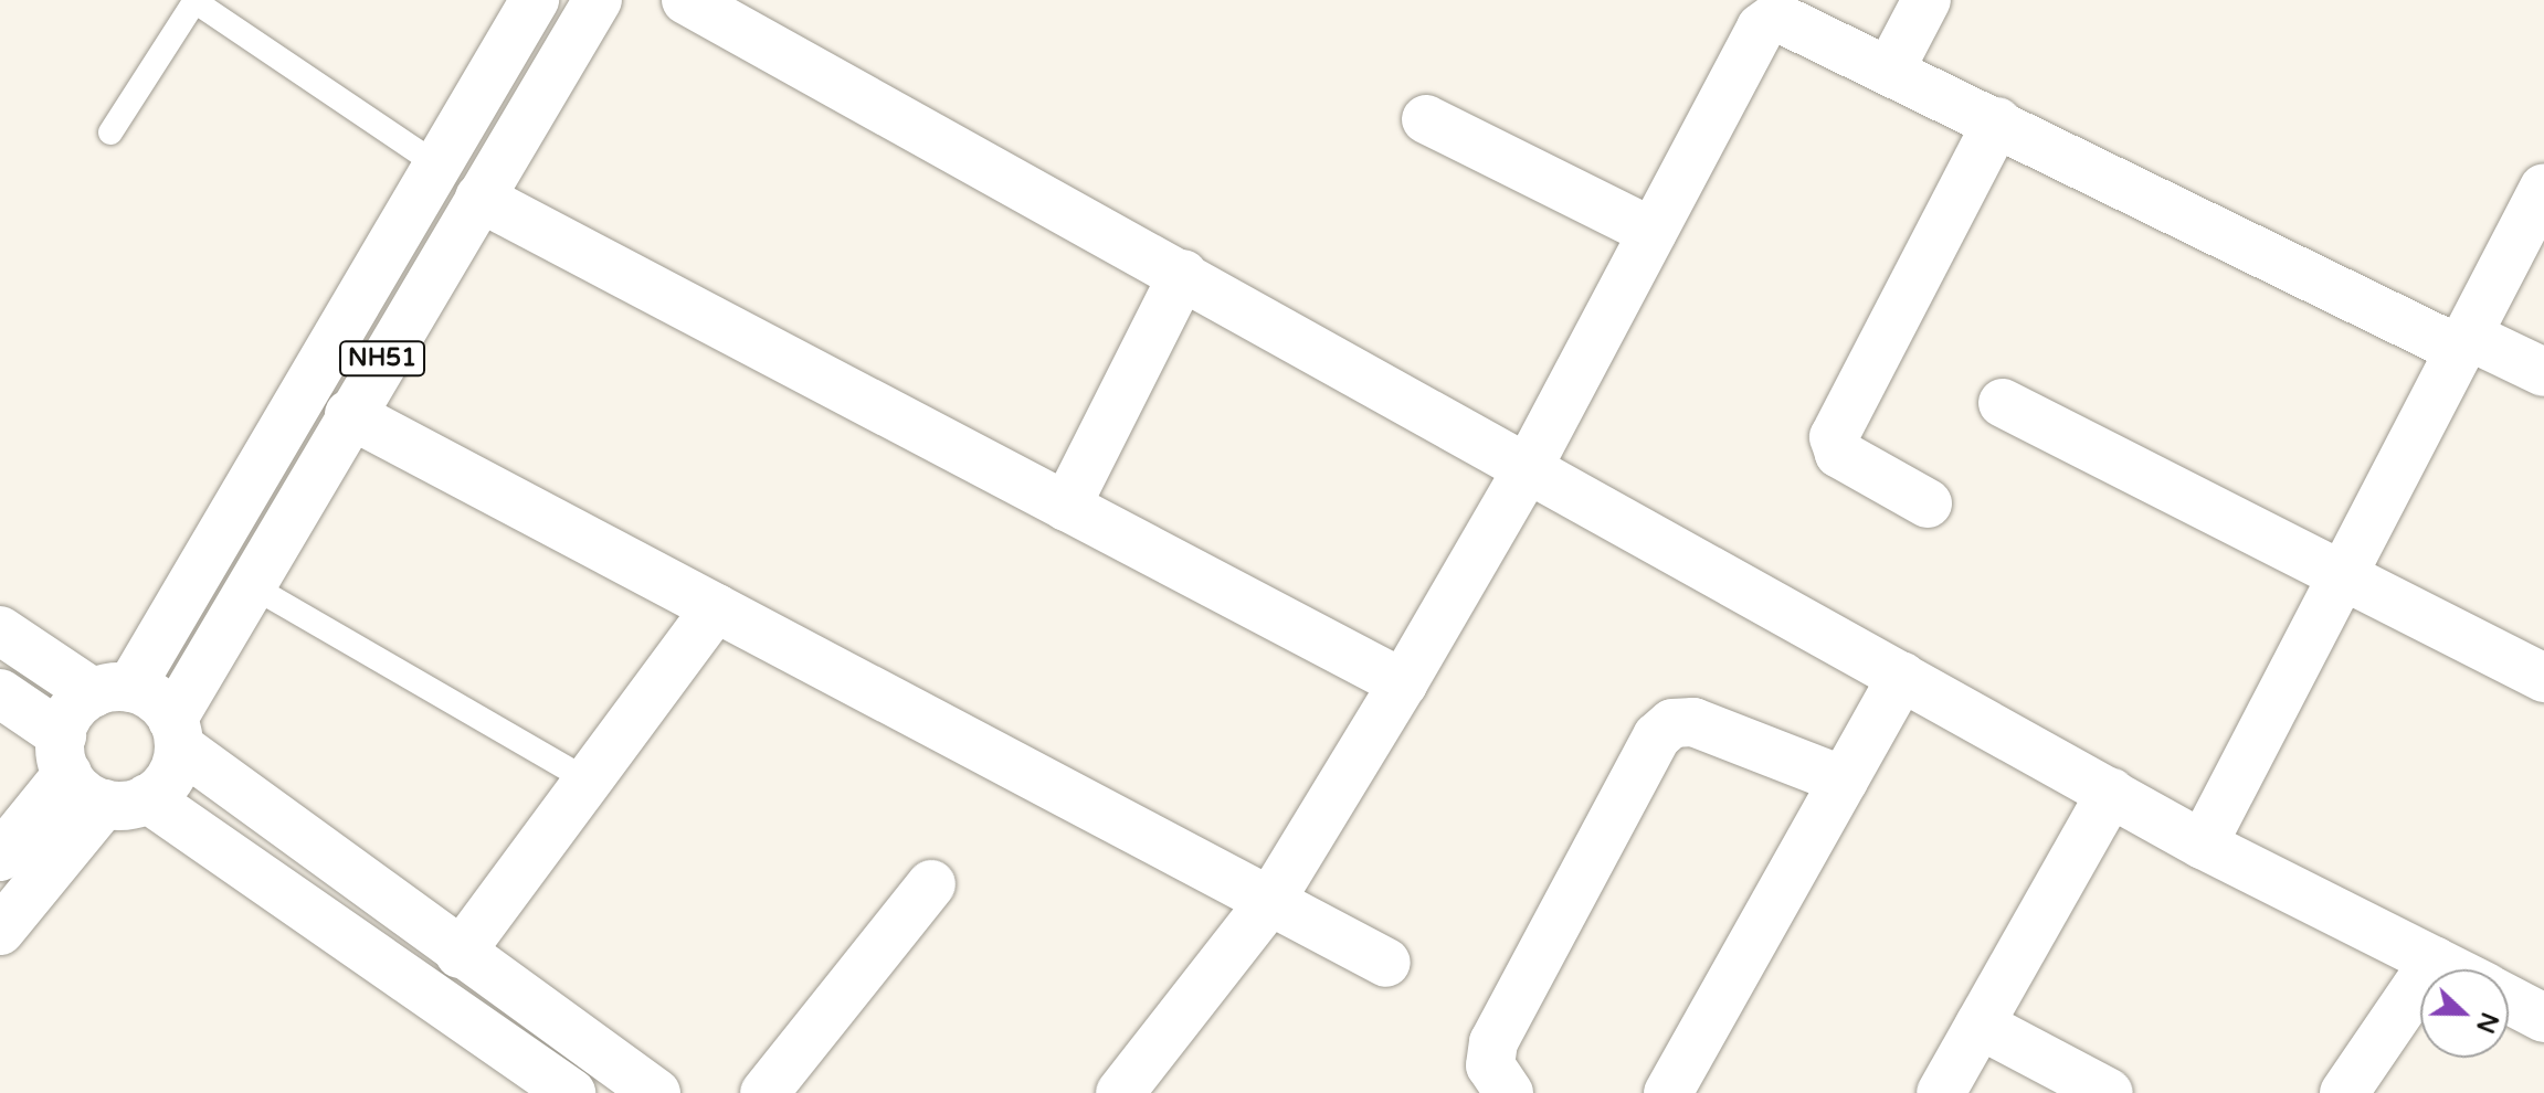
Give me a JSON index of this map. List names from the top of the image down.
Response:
{
  "streets": {
    "main road": ["NH51"]
  },
  "north": "right"
}
